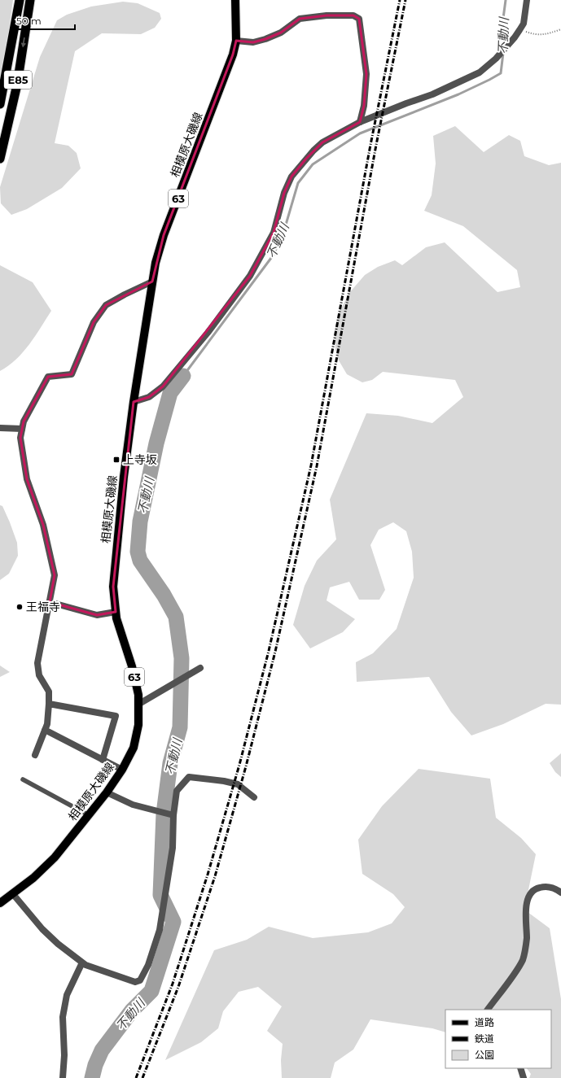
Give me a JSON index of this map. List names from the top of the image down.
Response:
{
  "streets": {
    "highway": ["E85"],
    "main road": ["相模原大磯線", "63"]
  },
  "water": ["不動川"],
  "places": {
    "transit": ["上寺坂"],
    "other": ["王福寺"]
  },
  "legend": ["道路", "鉄道", "公園"],
  "scale_bar": "50 m"
}
